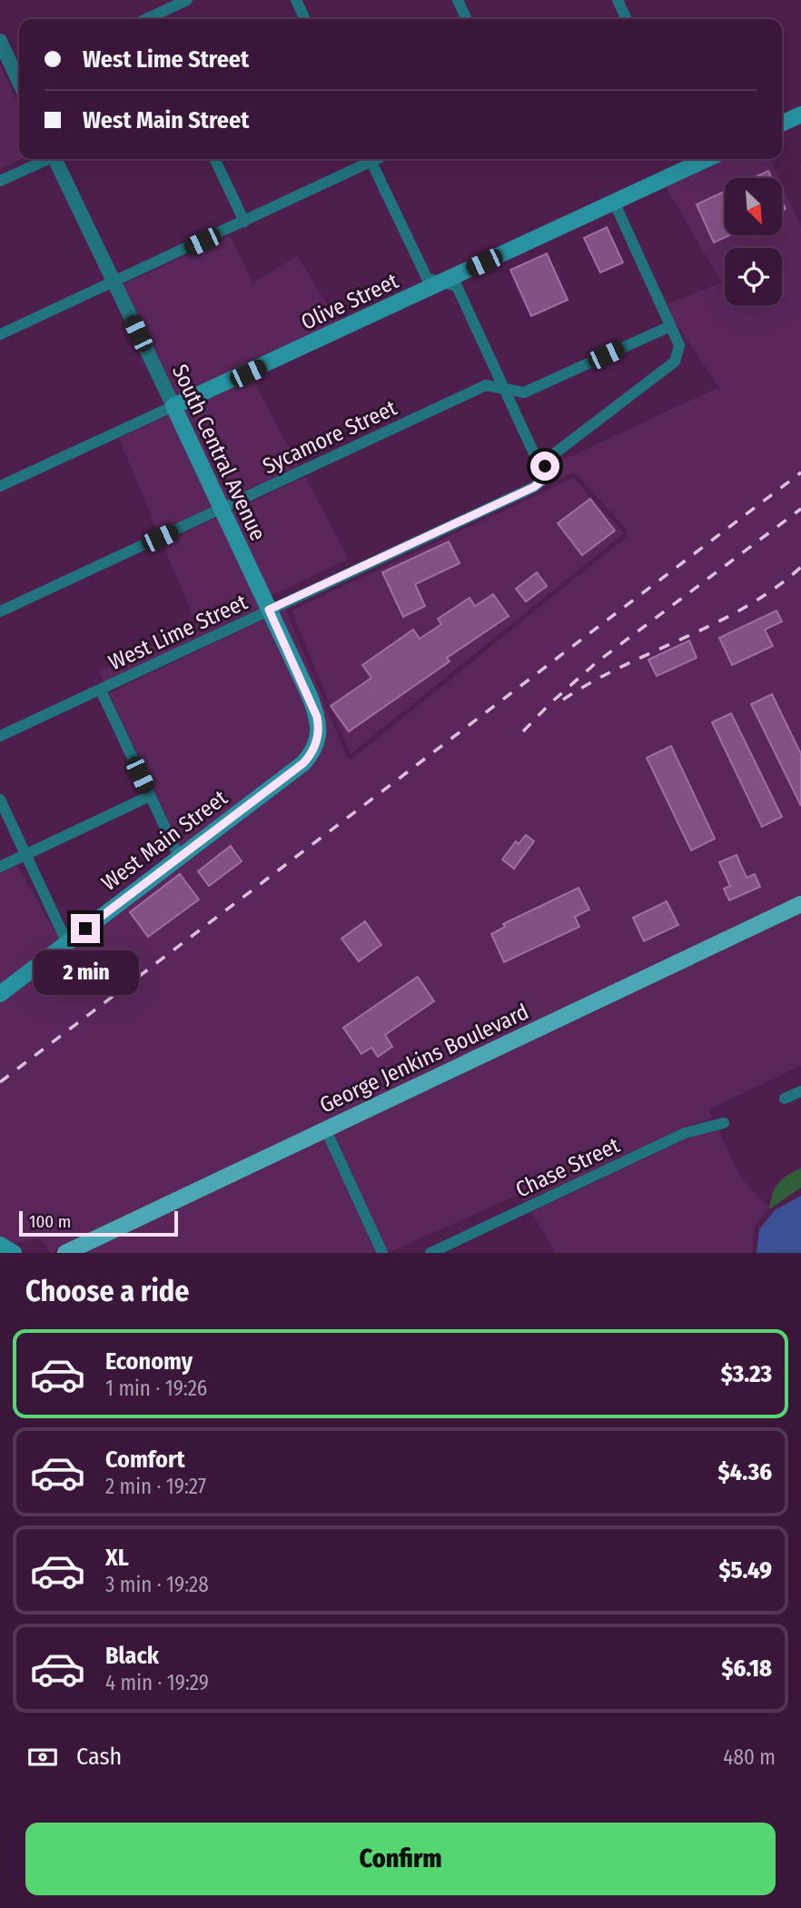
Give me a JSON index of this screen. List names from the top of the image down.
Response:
{
  "streets": {
    "main road": [
      "Olive Street",
      "South Central Avenue",
      "West Main Street",
      "George Jenkins Boulevard"
    ],
    "street": ["Sycamore Street", "West Lime Street", "Chase Street"]
  },
  "crossings": [
    ["Olive Street", "South Central Avenue"],
    ["Sycamore Street", "South Central Avenue"],
    ["Sycamore Street", "West Lime Street"],
    ["South Central Avenue", "West Lime Street"],
    ["South Central Avenue", "West Main Street"]
  ],
  "scale_bar": "100 m",
  "north": "bottom right",
  "page": {
    "banner": ["West Lime Street", "West Main Street"],
    "bubble": "2 min",
    "scale": "100 m",
    "heading": "Choose a ride",
    "list": [
      {
        "name": "Economy",
        "note": "1 min · 19:26",
        "value": "$3.23"
      },
      {
        "name": "Comfort",
        "note": "2 min · 19:27",
        "value": "$4.36"
      },
      {
        "name": "XL",
        "note": "3 min · 19:28",
        "value": "$5.49"
      },
      {
        "name": "Black",
        "note": "4 min · 19:29",
        "value": "$6.18"
      }
    ],
    "pay": ["Cash", "480 m"],
    "buttons": "Confirm"
  }
}
